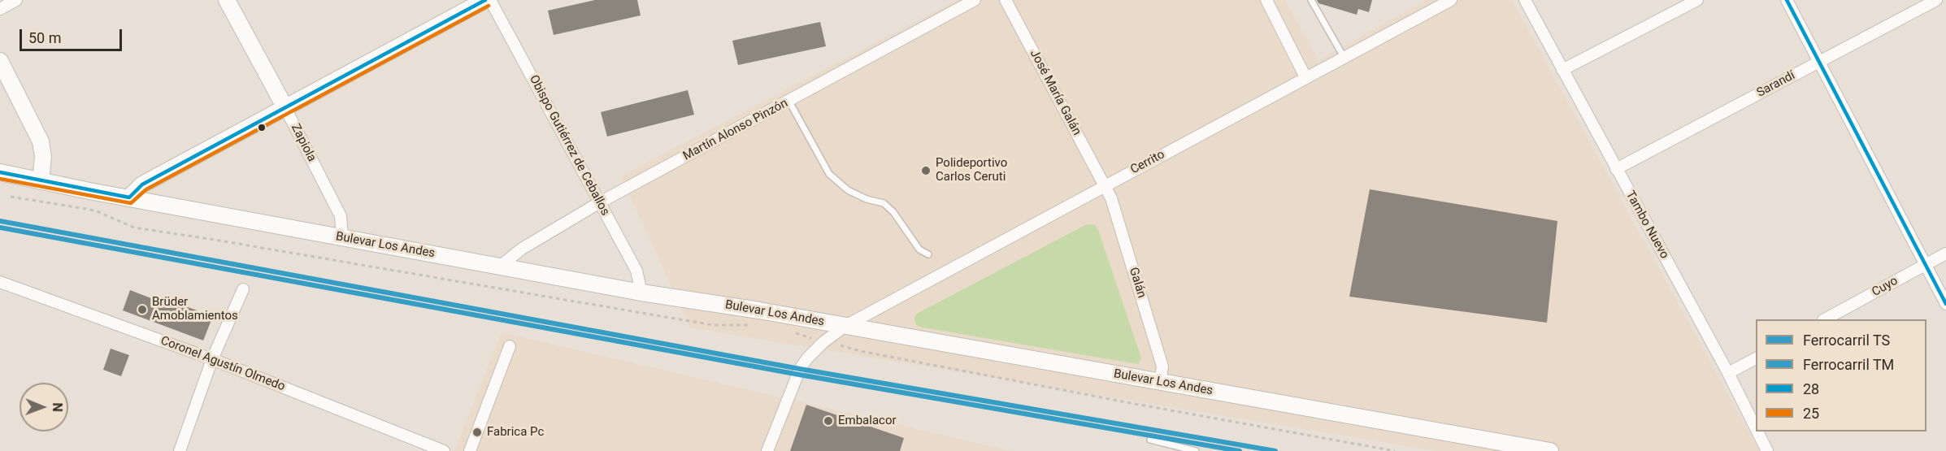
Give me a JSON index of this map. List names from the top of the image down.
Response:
{
  "streets": {
    "main road": ["Zapiola", "Bulevar Los Andes"],
    "street": [
      "Sarandí",
      "José María Galán",
      "Martín Alonso Pinzón",
      "Obispo Gutiérrez de Ceballos",
      "Cerrito",
      "Tambo Nuevo",
      "Galán",
      "Cuyo",
      "Coronel Agustín Olmedo"
    ]
  },
  "crossings": [
    ["Sarandí", "Tambo Nuevo"],
    ["José María Galán", "Cerrito"],
    ["José María Galán", "Galán"],
    ["Martín Alonso Pinzón", "Obispo Gutiérrez de Ceballos"],
    ["Martín Alonso Pinzón", "Bulevar Los Andes"],
    ["Zapiola", "Bulevar Los Andes"],
    ["Obispo Gutiérrez de Ceballos", "Bulevar Los Andes"],
    ["Cerrito", "Bulevar Los Andes"],
    ["Cerrito", "Galán"],
    ["Bulevar Los Andes", "Galán"]
  ],
  "places": [
    "Polideportivo Carlos Ceruti",
    "Brüder Amoblamientos",
    "Embalacor",
    "Fabrica Pc"
  ],
  "lines": [
    "transit line 28",
    "transit line 25",
    "rail line TS",
    "rail line TM"
  ],
  "legend": [
    "Ferrocarril TS",
    "Ferrocarril TM",
    "28",
    "25"
  ],
  "scale_bar": "50 m",
  "north": "right"
}
